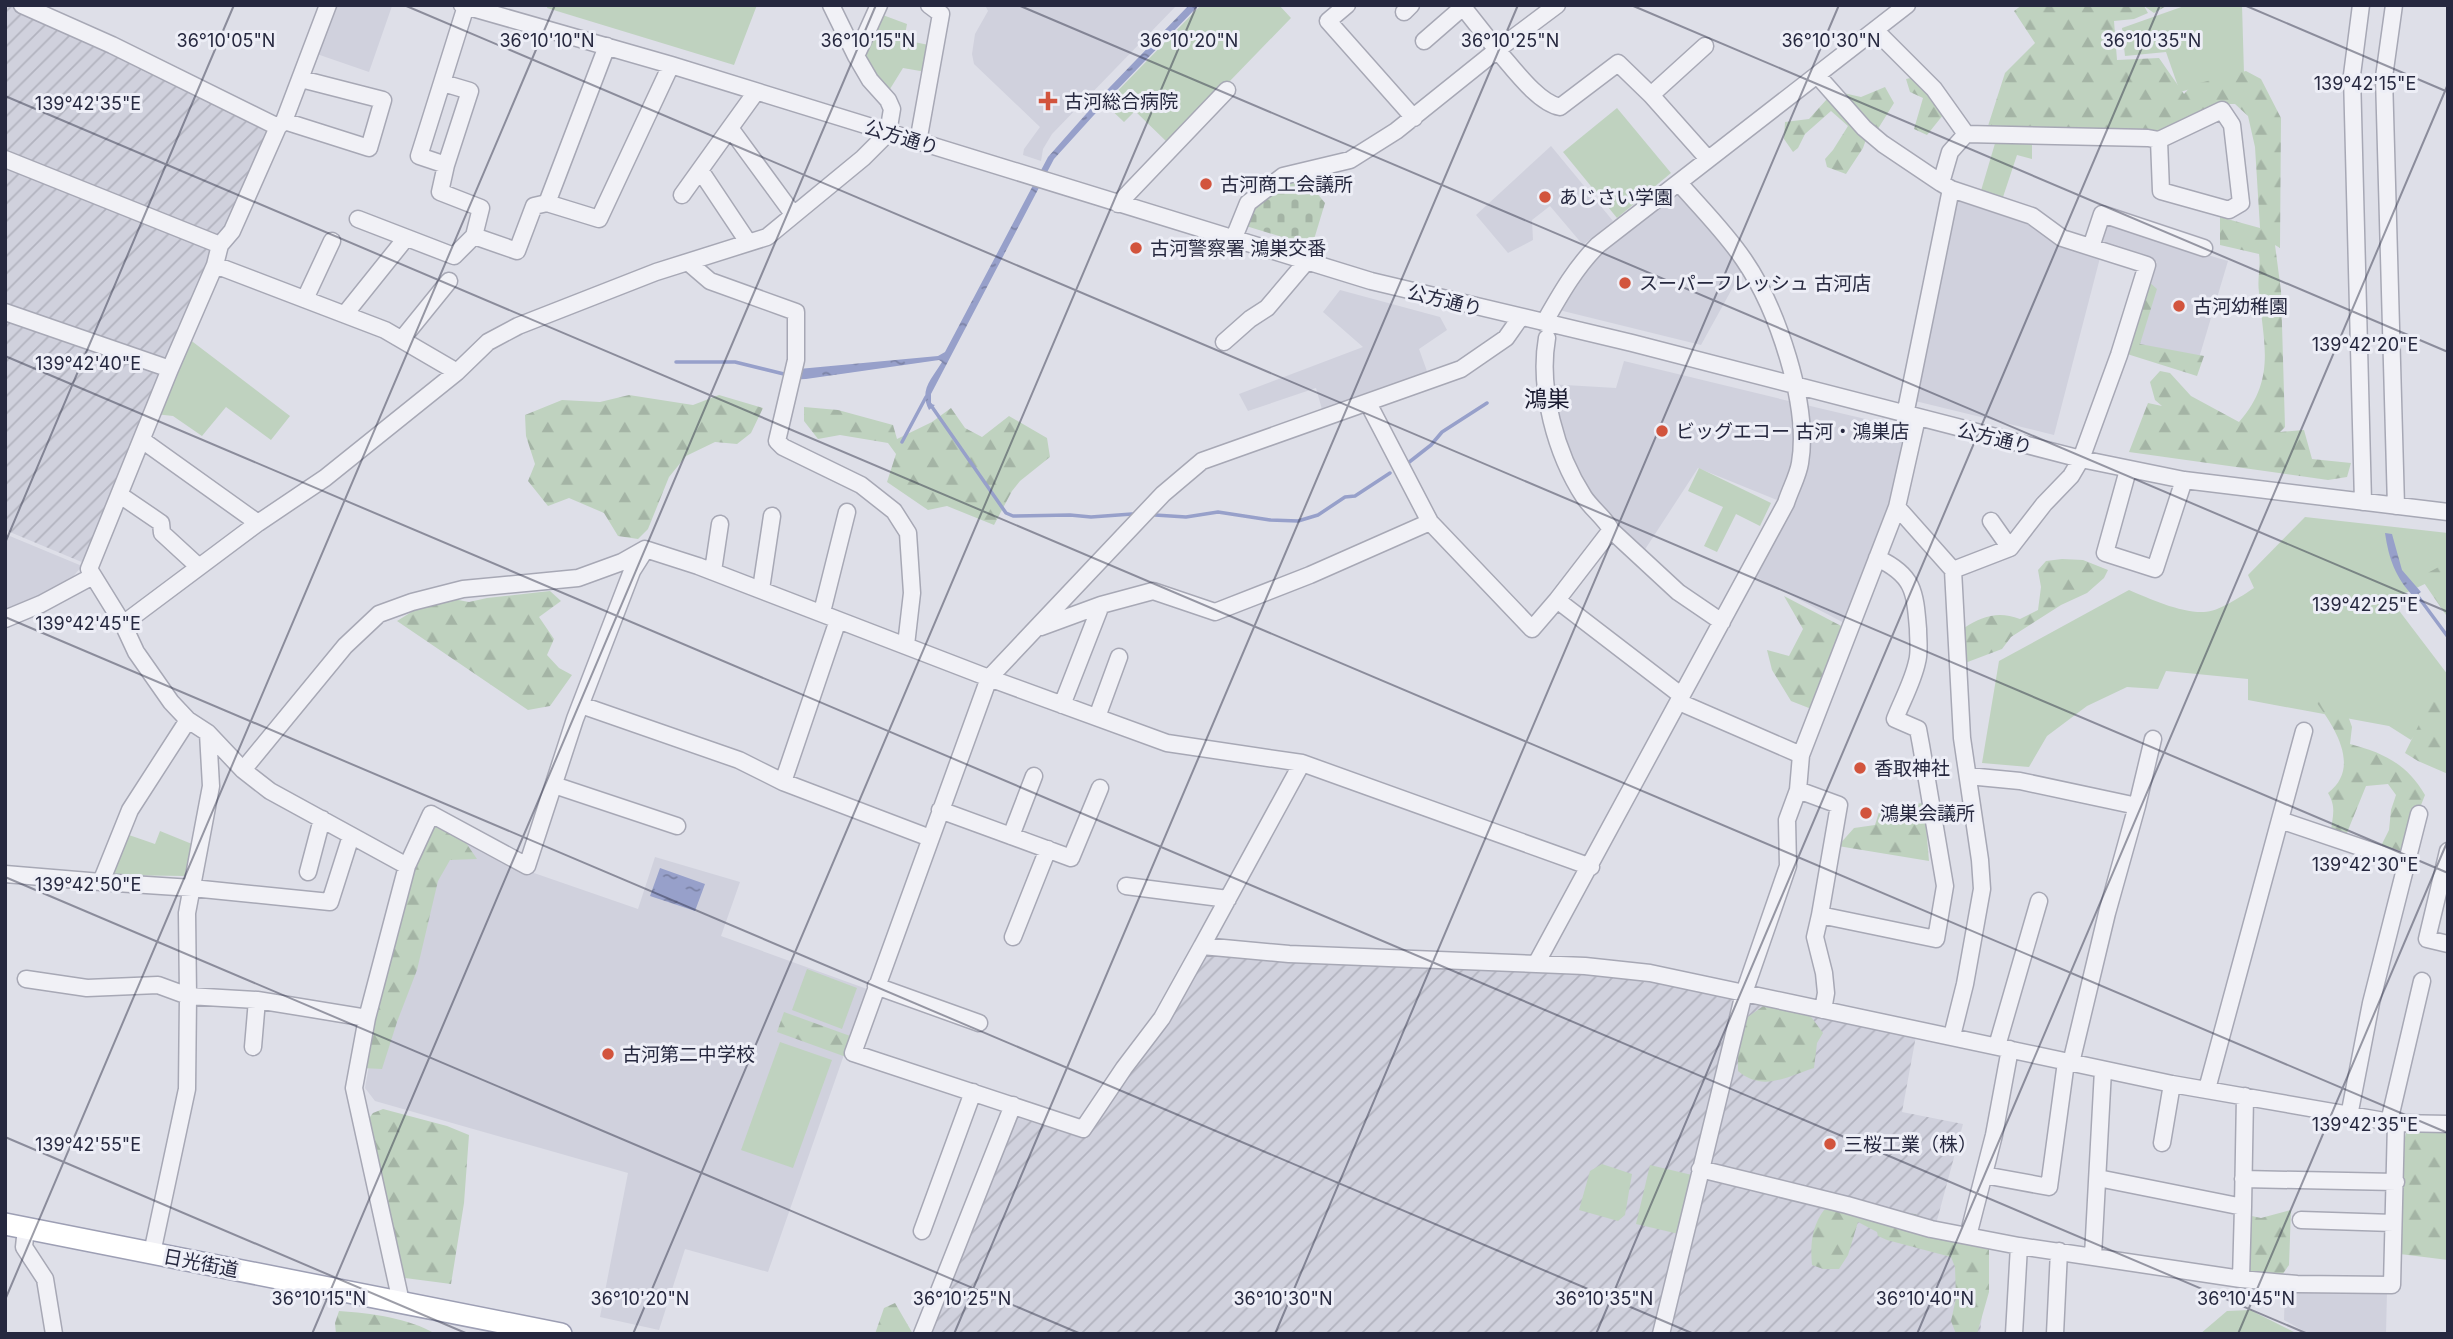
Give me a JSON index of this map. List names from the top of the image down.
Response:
{
  "streets": {
    "main road": ["日光街道"],
    "street": ["公方通り"]
  },
  "districts": ["鴻巣"],
  "places": {
    "health": ["古河総合病院"],
    "other": [
      "古河商工会議所",
      "あじさい学園",
      "古河警察署 鴻巣交番",
      "スーパーフレッシュ 古河店",
      "古河幼稚園",
      "ビッグエコー 古河・鴻巣店",
      "香取神社",
      "鴻巣会議所",
      "古河第二中学校",
      "三桜工業（株）"
    ]
  },
  "coordinates": [
    "36°10'05\"N",
    "36°10'10\"N",
    "36°10'15\"N",
    "36°10'20\"N",
    "36°10'30\"N",
    "36°10'35\"N",
    "36°10'25\"N",
    "139°42'15\"E",
    "139°42'35\"E",
    "139°42'20\"E",
    "139°42'40\"E",
    "139°42'25\"E",
    "139°42'45\"E",
    "139°42'30\"E",
    "139°42'50\"E",
    "139°42'55\"E",
    "36°10'40\"N",
    "36°10'45\"N"
  ]
}
